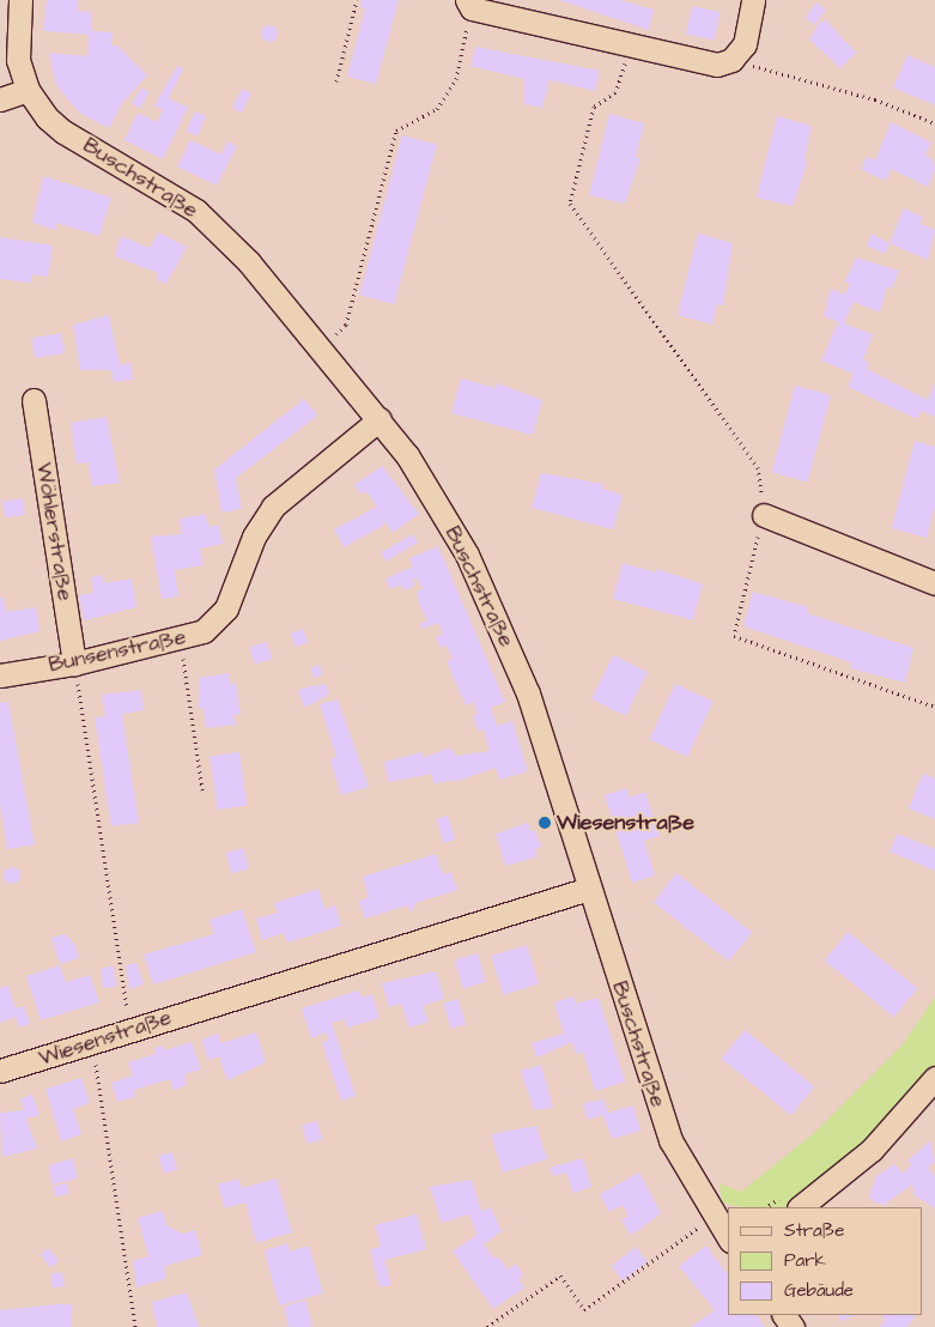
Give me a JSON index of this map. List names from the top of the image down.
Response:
{
  "streets": {
    "street": [
      "Buschstraße",
      "Wöhlerstraße",
      "Bunsenstraße",
      "Wiesenstraße"
    ]
  },
  "crossings": [
    ["Buschstraße", "Bunsenstraße"],
    ["Buschstraße", "Wiesenstraße"],
    ["Wöhlerstraße", "Bunsenstraße"]
  ],
  "places": ["Wiesenstraße"],
  "legend": ["Straße", "Park", "Gebäude"]
}
